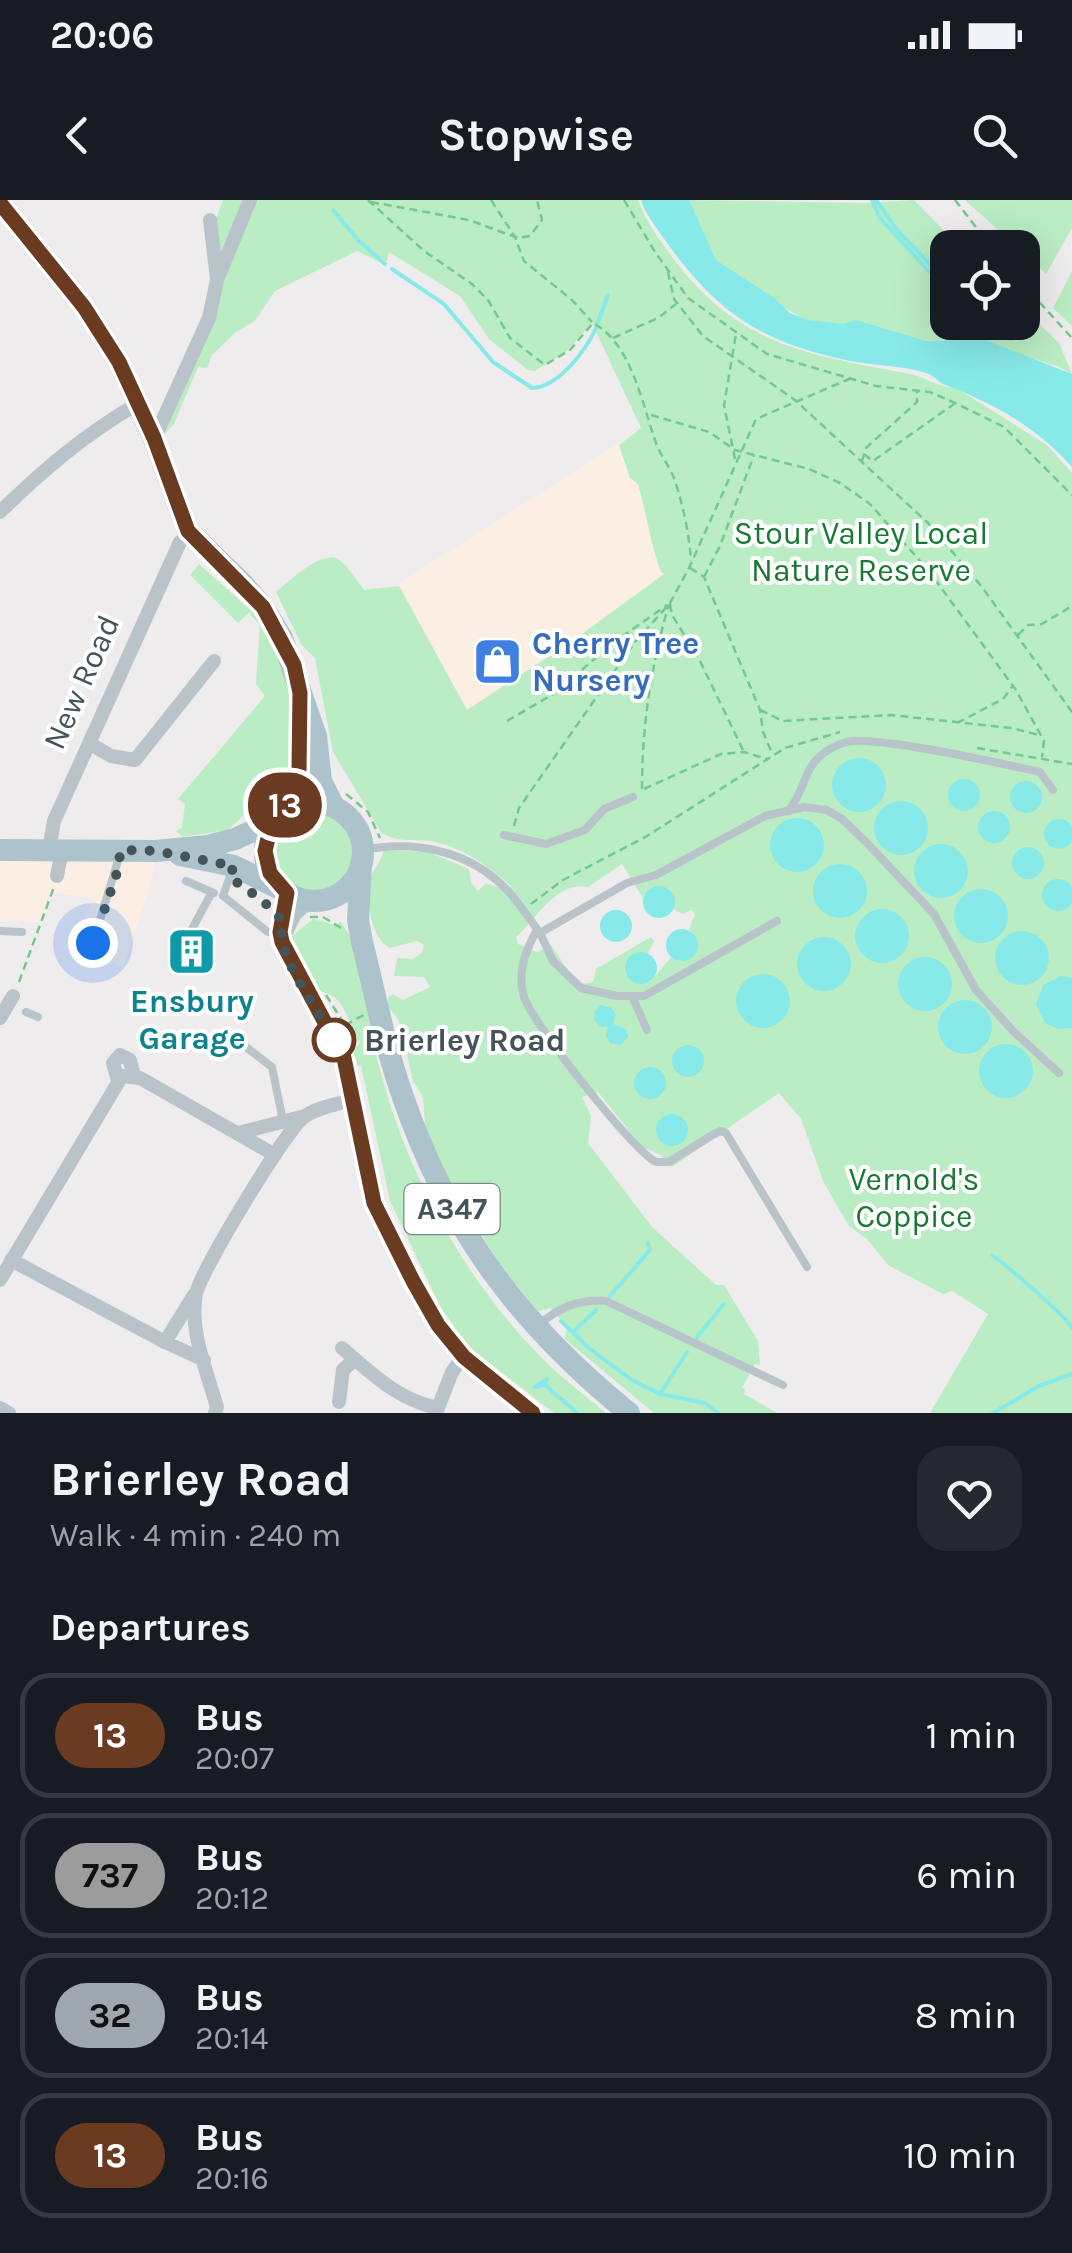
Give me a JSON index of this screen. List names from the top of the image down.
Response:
{
  "streets": {
    "main road": ["A347"],
    "street": ["New Road"]
  },
  "parks": ["Stour Valley Local Nature Reserve", "Vernold's Coppice"],
  "places": {
    "shop": ["Cherry Tree Nursery"],
    "building": ["Ensbury Garage"],
    "other": ["Brierley Road"]
  },
  "lines": ["bus line 13"],
  "page": {
    "status": "20:06",
    "header": "Stopwise",
    "on_map": "13",
    "heading": [
      ["Brierley Road", "Walk · 4 min · 240 m"],
      "Departures"
    ],
    "list": [
      {
        "mark": "13",
        "name": "Bus",
        "note": "20:07",
        "value": "1 min"
      },
      {
        "mark": "737",
        "name": "Bus",
        "note": "20:12",
        "value": "6 min"
      },
      {
        "mark": "32",
        "name": "Bus",
        "note": "20:14",
        "value": "8 min"
      },
      {
        "mark": "13",
        "name": "Bus",
        "note": "20:16",
        "value": "10 min"
      }
    ]
  }
}
